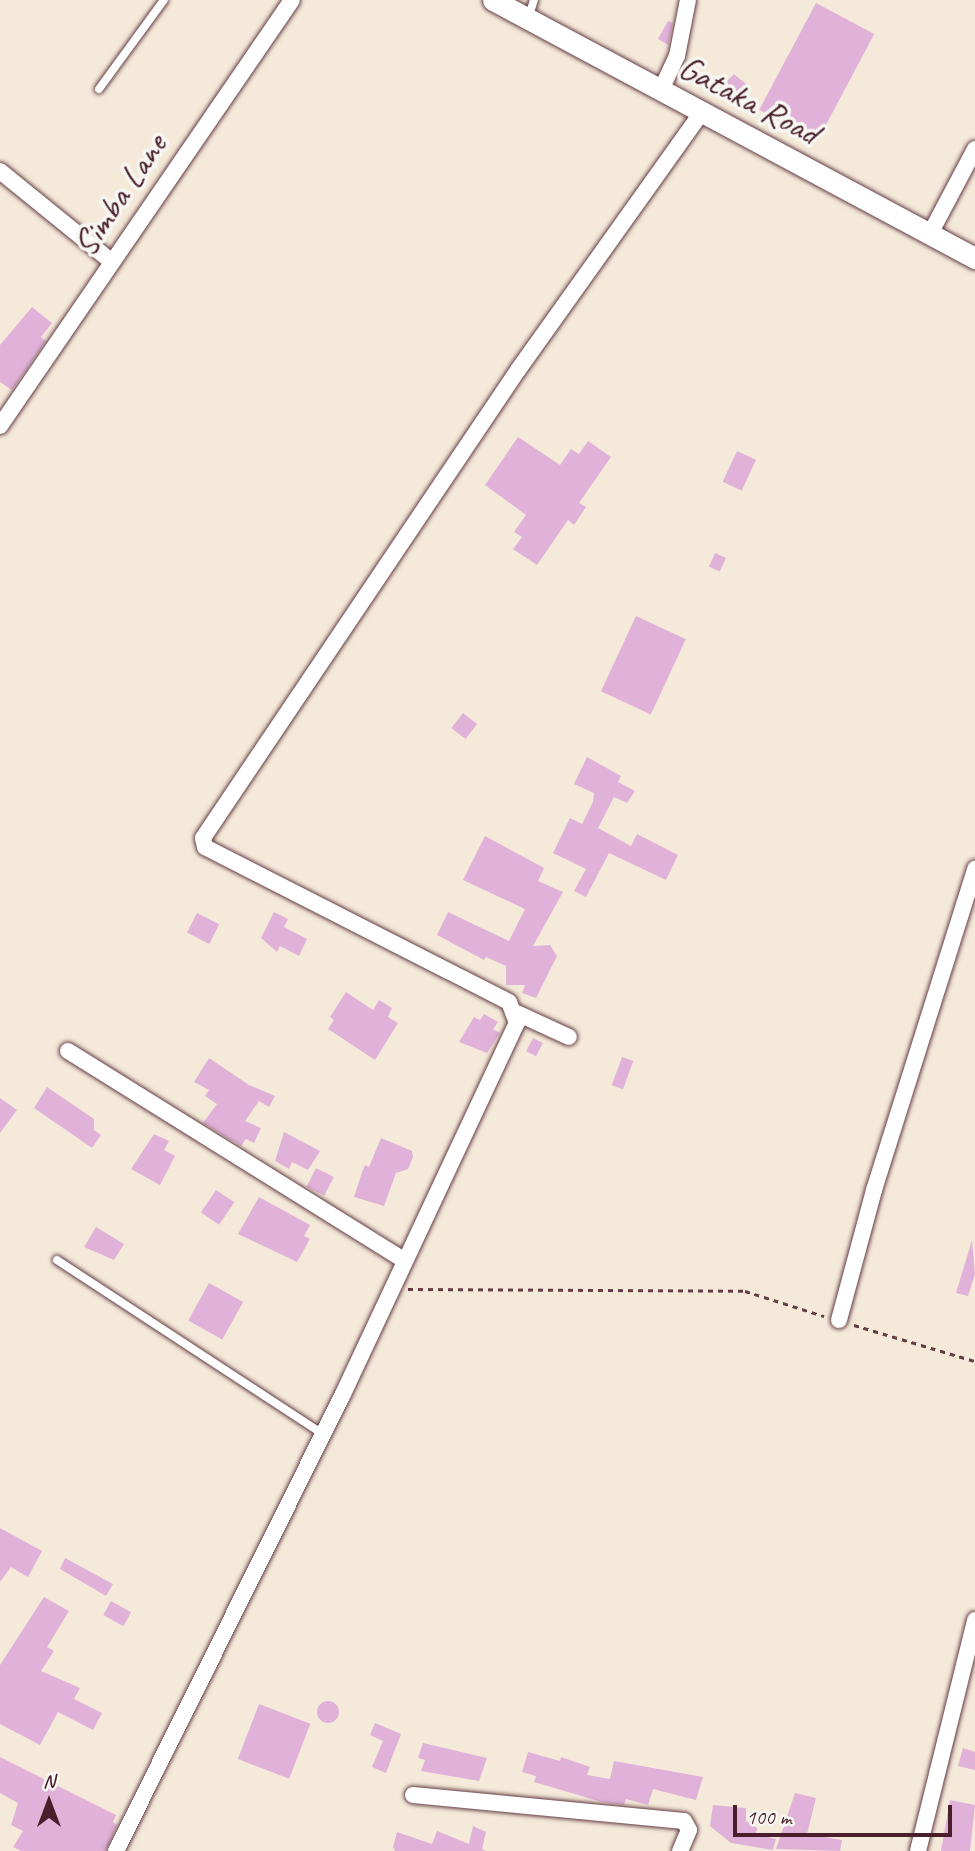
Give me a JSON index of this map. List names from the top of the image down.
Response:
{
  "streets": {
    "street": ["Gataka Road", "Simba Lane"]
  },
  "scale_bar": "100 m",
  "north": "top"
}
